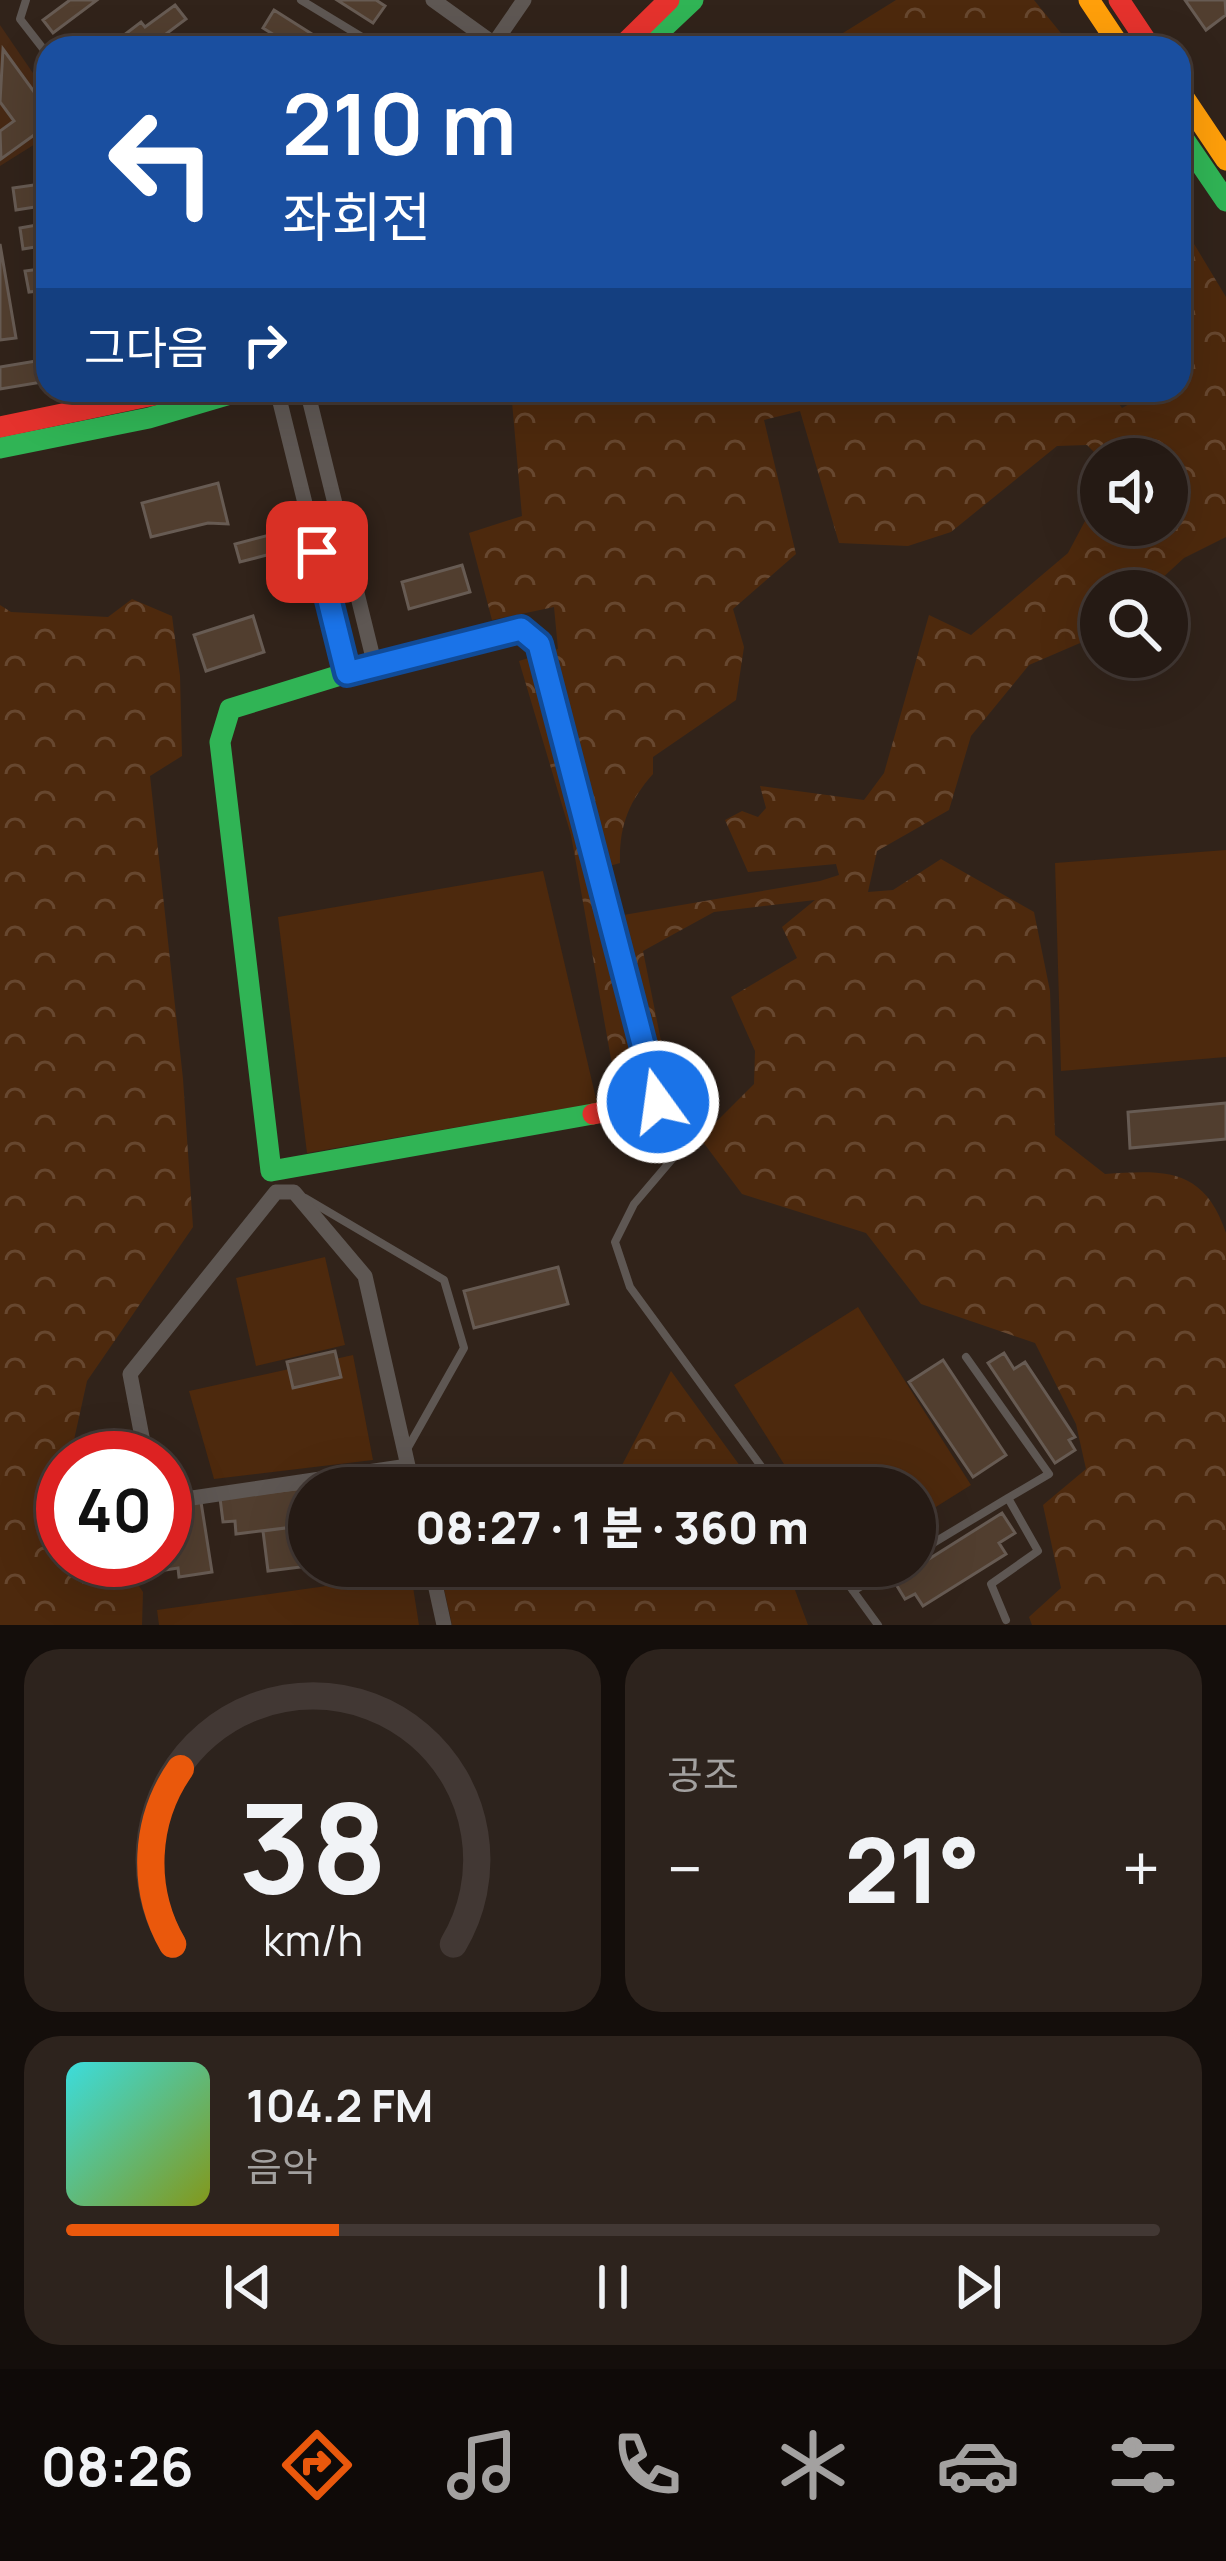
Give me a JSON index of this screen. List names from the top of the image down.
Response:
{
  "page": {
    "turn": ["210 m", "좌회전"],
    "then": "그다음",
    "limit": "40",
    "trip": "08:27 · 1 분 · 360 m",
    "tile": "공조",
    "heat": ["−", "21°", "+"],
    "song": ["104.2 FM", "음악"],
    "tabs": "08:26",
    "gauge": ["38", "km/h"]
  }
}
